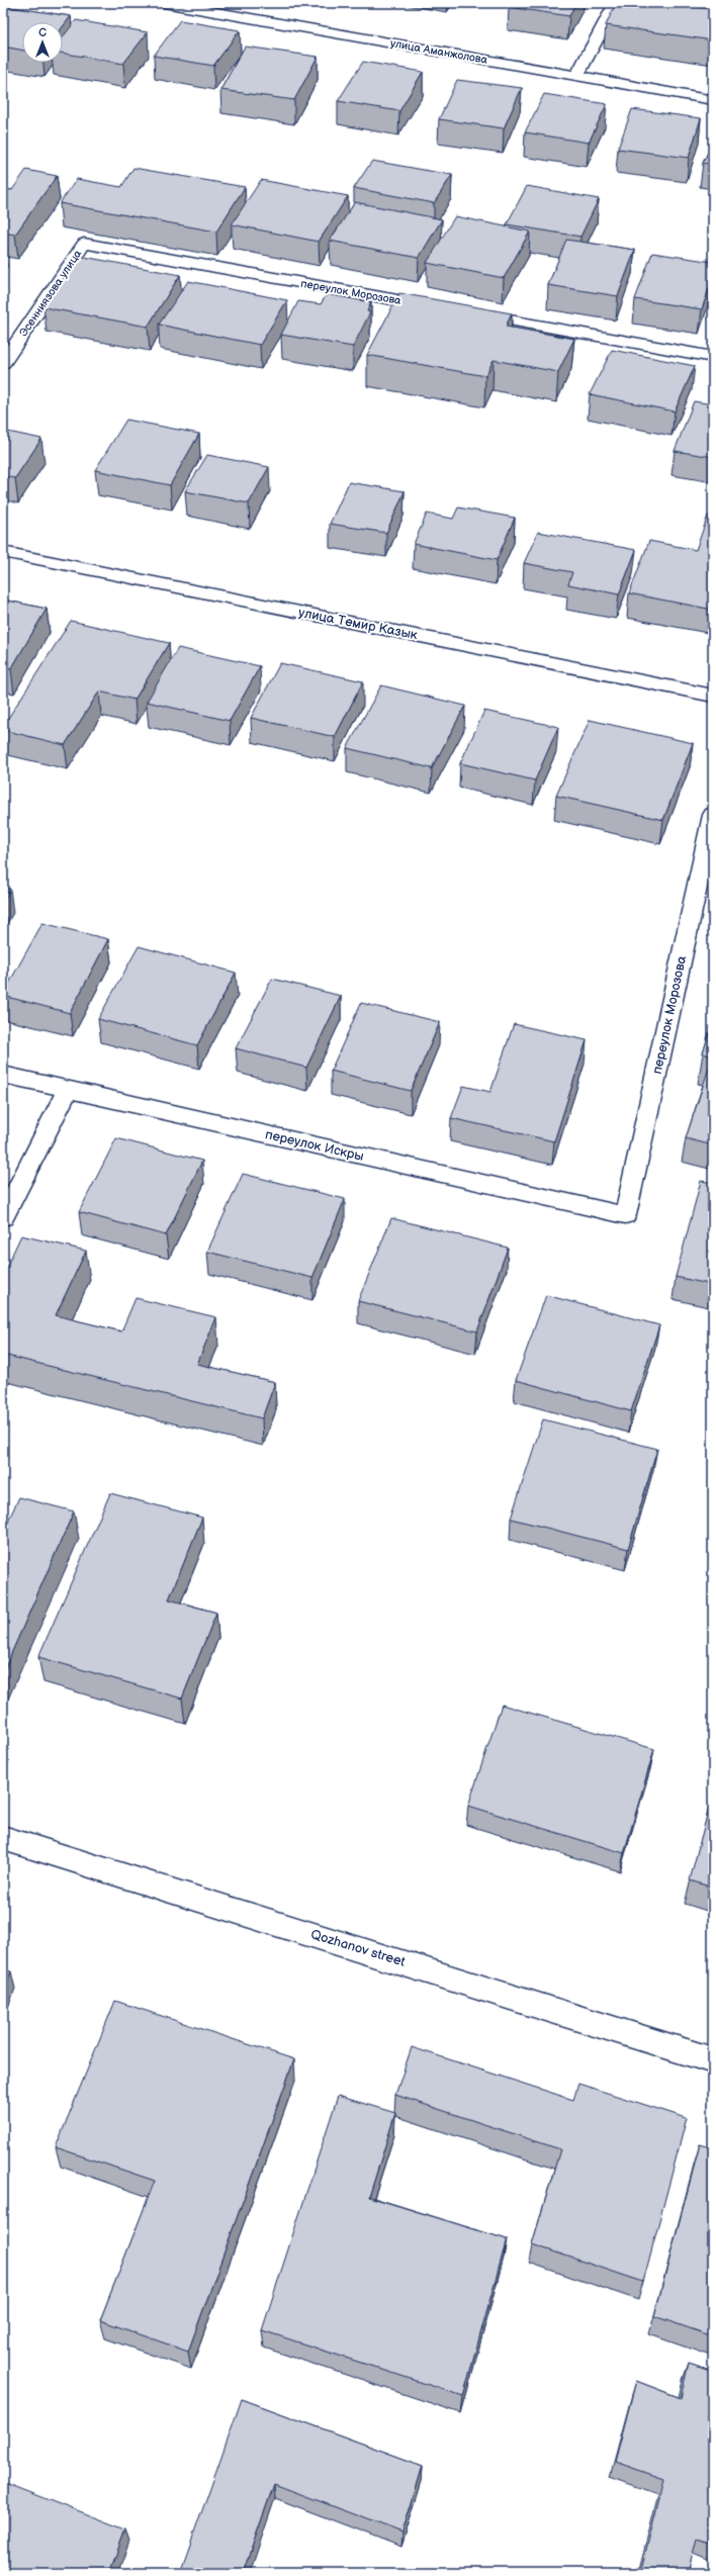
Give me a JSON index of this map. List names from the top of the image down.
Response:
{
  "streets": {
    "street": [
      "улица Аманжолова",
      "переулок Морозова",
      "Эсенниязова улица",
      "улица Темир Казык",
      "переулок Искры",
      "Qozhanov street"
    ]
  },
  "crossings": [
    ["переулок Морозова", "Эсенниязова улица"],
    ["переулок Морозова", "переулок Искры"]
  ],
  "north": "top"
}
